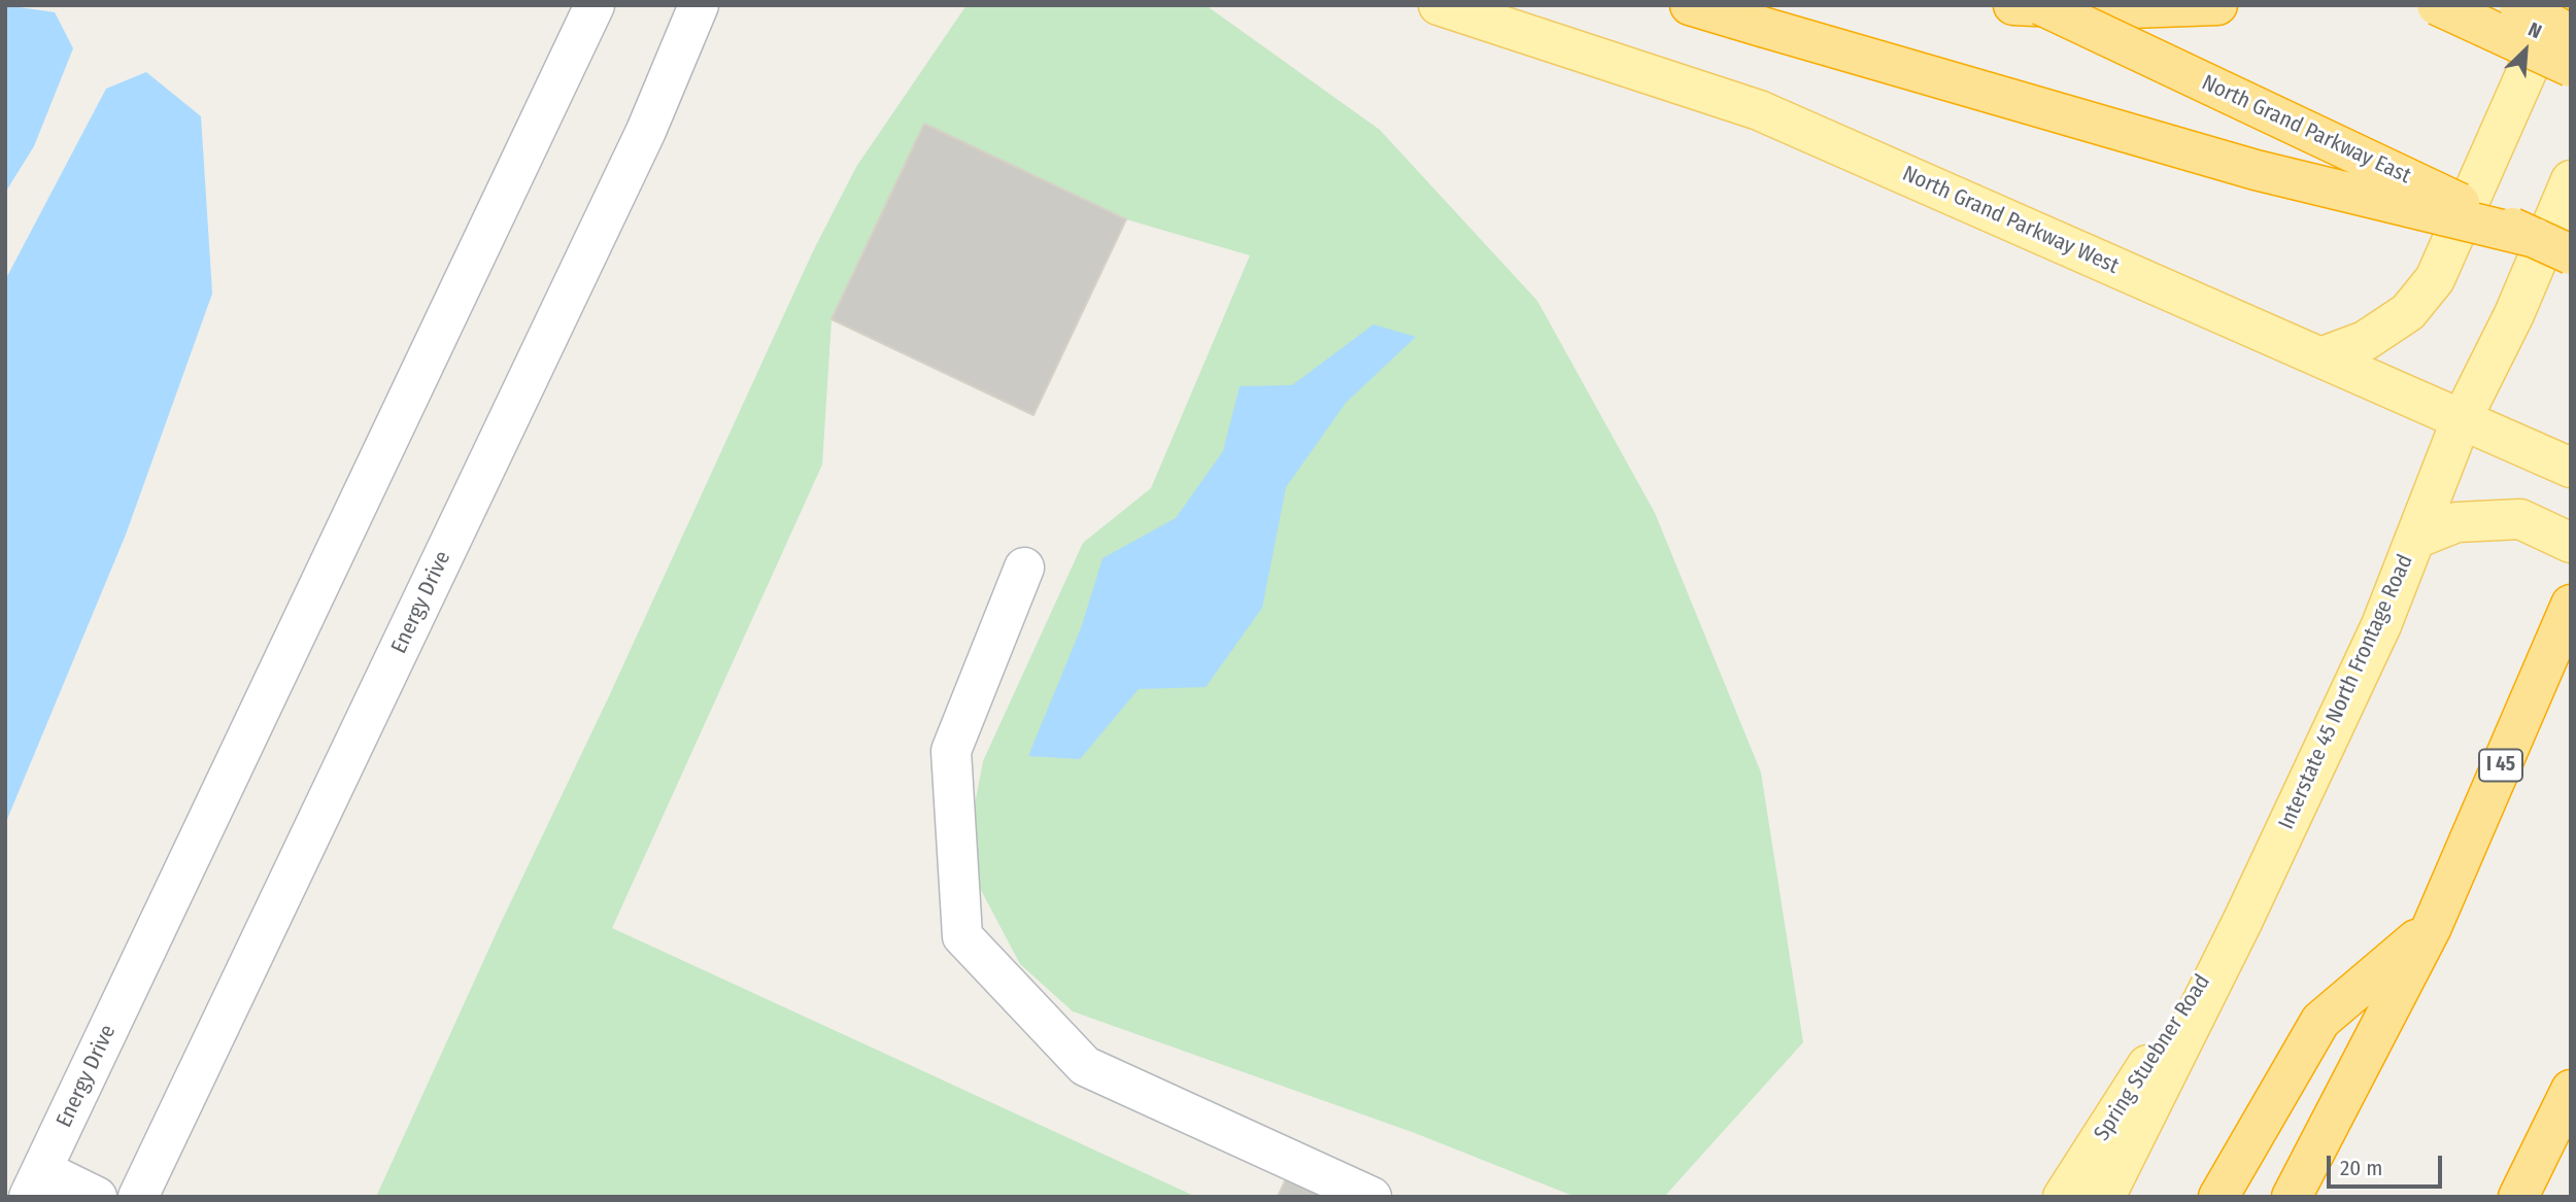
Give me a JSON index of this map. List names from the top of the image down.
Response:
{
  "streets": {
    "highway": ["North Grand Parkway East", "I 45"],
    "main road": ["North Grand Parkway West", "Interstate 45 North Frontage Road", "Spring Stuebner Road"],
    "street": ["Energy Drive"]
  },
  "crossings": [
    ["North Grand Parkway West", "Interstate 45 North Frontage Road"],
    ["Interstate 45 North Frontage Road", "Spring Stuebner Road"]
  ],
  "scale_bar": "20 m",
  "north": "top right"
}
